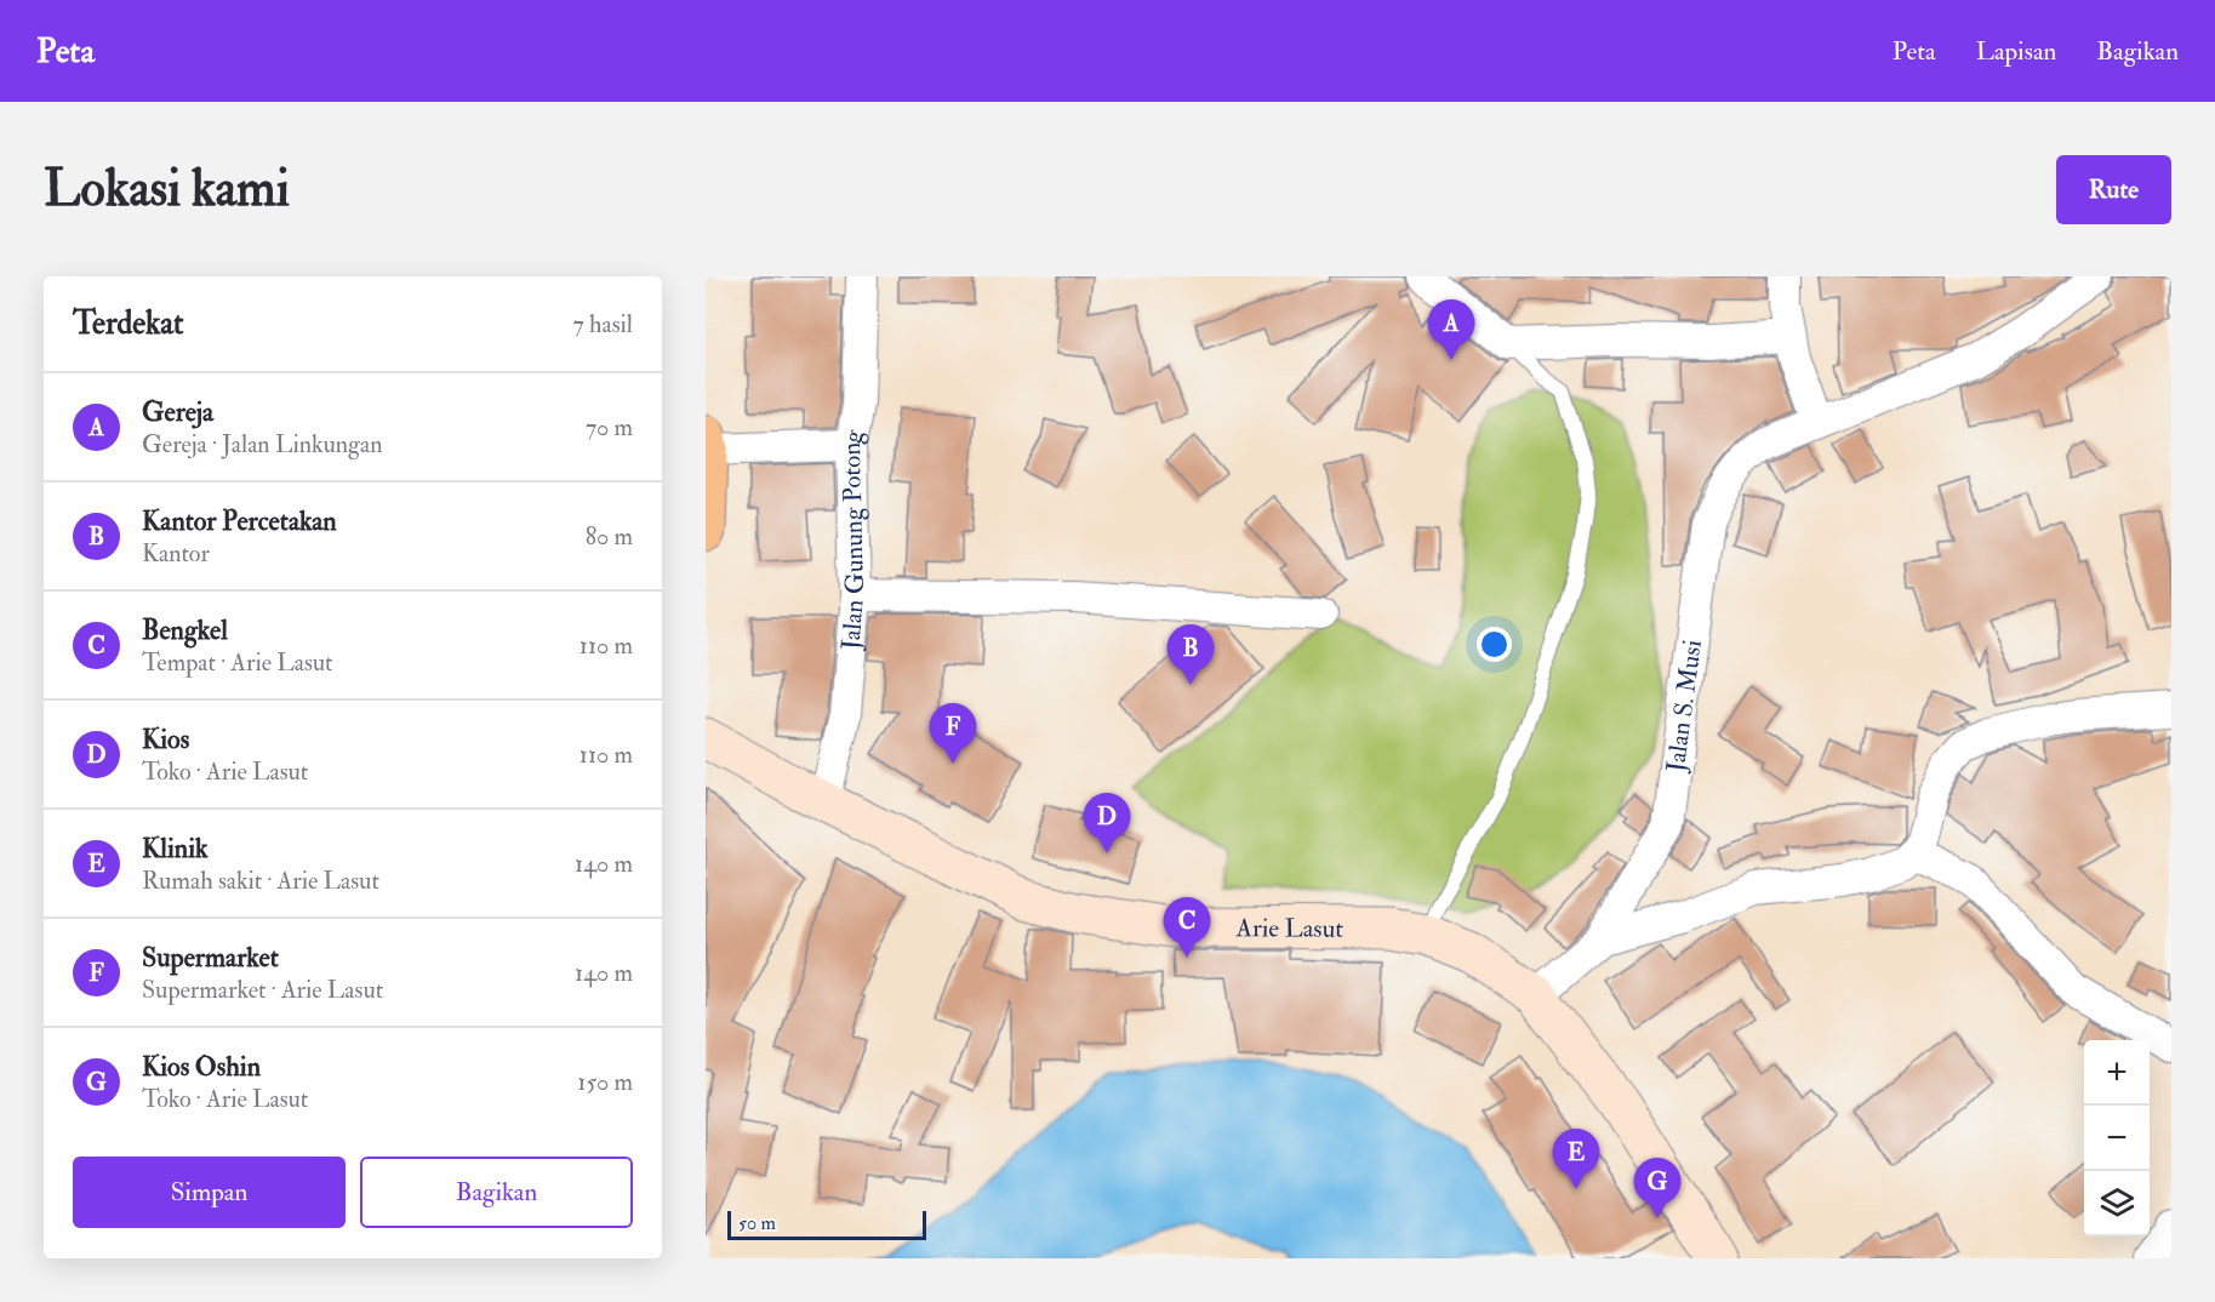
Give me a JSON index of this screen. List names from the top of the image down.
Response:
{
  "streets": {
    "main road": ["Arie Lasut"],
    "street": ["Jalan Gunung Potong", "Jalan S. Musi"]
  },
  "crossings": [
    ["Jalan Gunung Potong", "Arie Lasut"],
    ["Jalan S. Musi", "Arie Lasut"]
  ],
  "scale_bar": "50 m",
  "page": {
    "header": "Peta",
    "nav": ["Peta", "Lapisan", "Bagikan"],
    "buttons": [
      "Rute",
      ["Simpan", "Bagikan"]
    ],
    "title": "Lokasi kami",
    "heading": ["Terdekat", "7 hasil"],
    "pins": [
      "A",
      "B",
      "F",
      "D",
      "C",
      "E",
      "G"
    ],
    "list": [
      {
        "mark": "A",
        "name": "Gereja",
        "note": "Gereja · Jalan Linkungan",
        "value": "70 m"
      },
      {
        "mark": "B",
        "name": "Kantor Percetakan",
        "note": "Kantor",
        "value": "80 m"
      },
      {
        "mark": "C",
        "name": "Bengkel",
        "note": "Tempat · Arie Lasut",
        "value": "110 m"
      },
      {
        "mark": "D",
        "name": "Kios",
        "note": "Toko · Arie Lasut",
        "value": "110 m"
      },
      {
        "mark": "E",
        "name": "Klinik",
        "note": "Rumah sakit · Arie Lasut",
        "value": "140 m"
      },
      {
        "mark": "F",
        "name": "Supermarket",
        "note": "Supermarket · Arie Lasut",
        "value": "140 m"
      },
      {
        "mark": "G",
        "name": "Kios Oshin",
        "note": "Toko · Arie Lasut",
        "value": "150 m"
      }
    ],
    "map_buttons": ["+", "−"],
    "scale": "50 m"
  }
}
